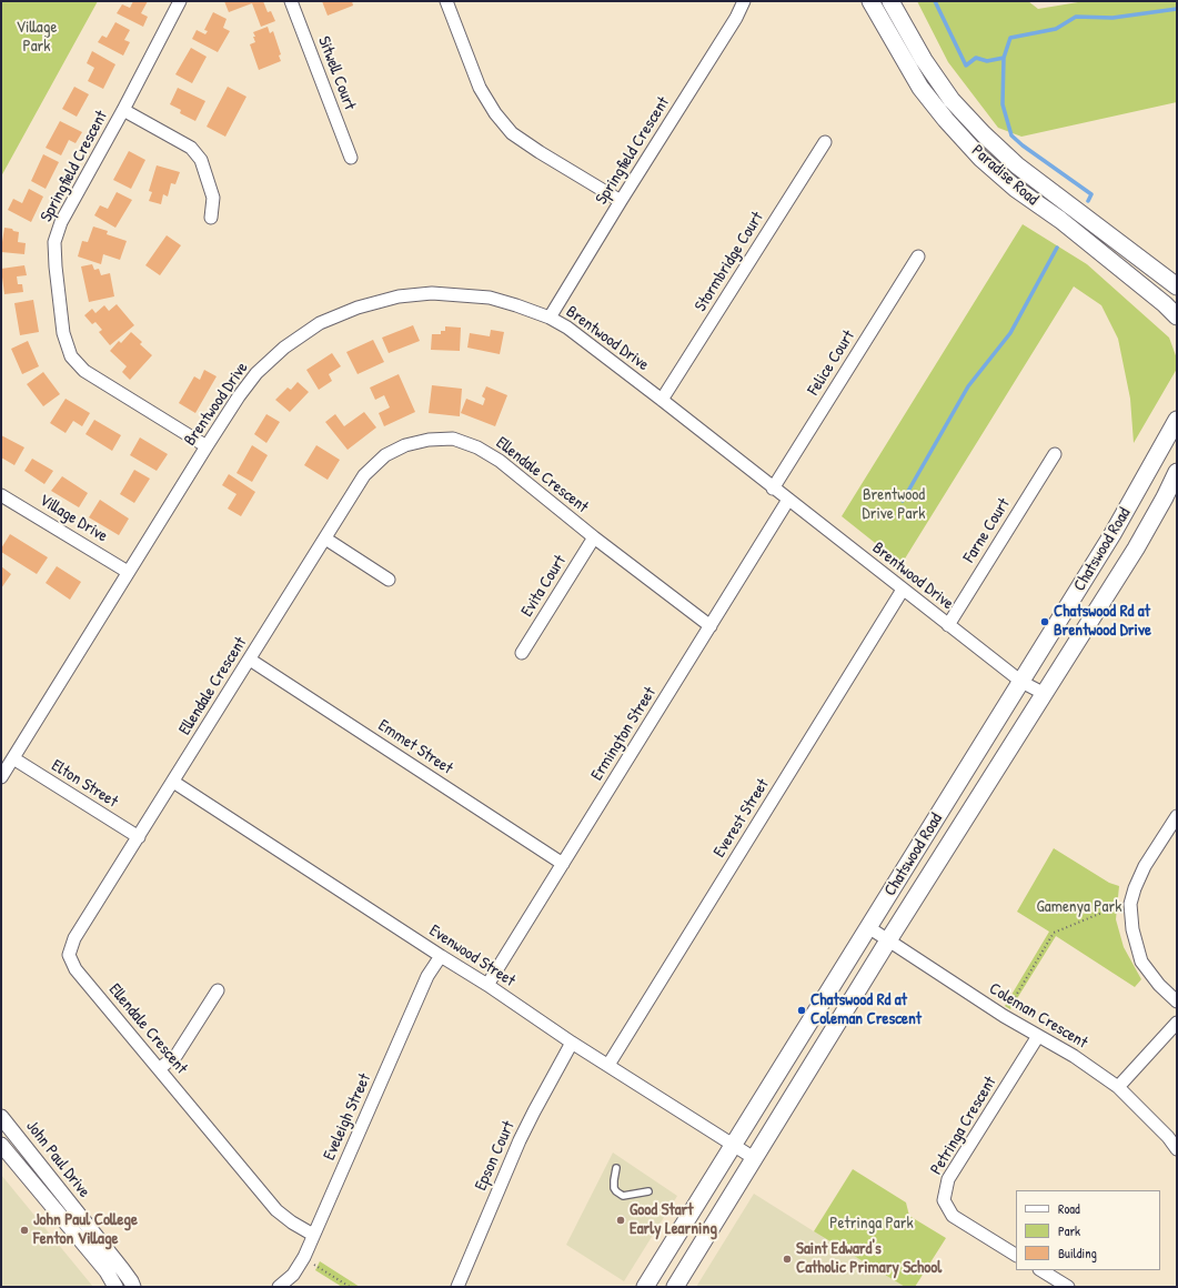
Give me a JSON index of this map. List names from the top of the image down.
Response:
{
  "streets": {
    "main road": ["Paradise Road", "Chatswood Road"],
    "street": [
      "Sitwell Court",
      "Springfield Crescent",
      "Stormbridge Court",
      "Brentwood Drive",
      "Felice Court",
      "Ellendale Crescent",
      "Village Drive",
      "Farne Court",
      "Evita Court",
      "Ermington Street",
      "Emmet Street",
      "Elton Street",
      "Everest Street",
      "Evenwood Street",
      "Coleman Crescent",
      "Eveleigh Street",
      "Petringa Crescent",
      "Epson Court",
      "John Paul Drive"
    ]
  },
  "crossings": [
    ["Springfield Crescent", "Brentwood Drive"],
    ["Stormbridge Court", "Brentwood Drive"],
    ["Brentwood Drive", "Felice Court"],
    ["Brentwood Drive", "Village Drive"],
    ["Brentwood Drive", "Farne Court"],
    ["Brentwood Drive", "Chatswood Road"],
    ["Brentwood Drive", "Ermington Street"],
    ["Brentwood Drive", "Elton Street"],
    ["Brentwood Drive", "Everest Street"],
    ["Ellendale Crescent", "Evita Court"],
    ["Ellendale Crescent", "Ermington Street"],
    ["Ellendale Crescent", "Emmet Street"],
    ["Ellendale Crescent", "Elton Street"],
    ["Ellendale Crescent", "Evenwood Street"],
    ["Ellendale Crescent", "Eveleigh Street"],
    ["Chatswood Road", "Evenwood Street"],
    ["Chatswood Road", "Coleman Crescent"],
    ["Ermington Street", "Emmet Street"],
    ["Ermington Street", "Evenwood Street"],
    ["Everest Street", "Evenwood Street"],
    ["Evenwood Street", "Eveleigh Street"],
    ["Evenwood Street", "Epson Court"],
    ["Coleman Crescent", "Petringa Crescent"]
  ],
  "parks": [
    "Village Park",
    "Brentwood Drive Park",
    "Gamenya Park",
    "Petringa Park"
  ],
  "places": [
    "Chatswood Rd at Brentwood Drive",
    "Chatswood Rd at Coleman Crescent",
    "Good Start Early Learning",
    "John Paul College Fenton Village",
    "Saint Edward's Catholic Primary School"
  ],
  "legend": ["Road", "Park", "Building"]
}
